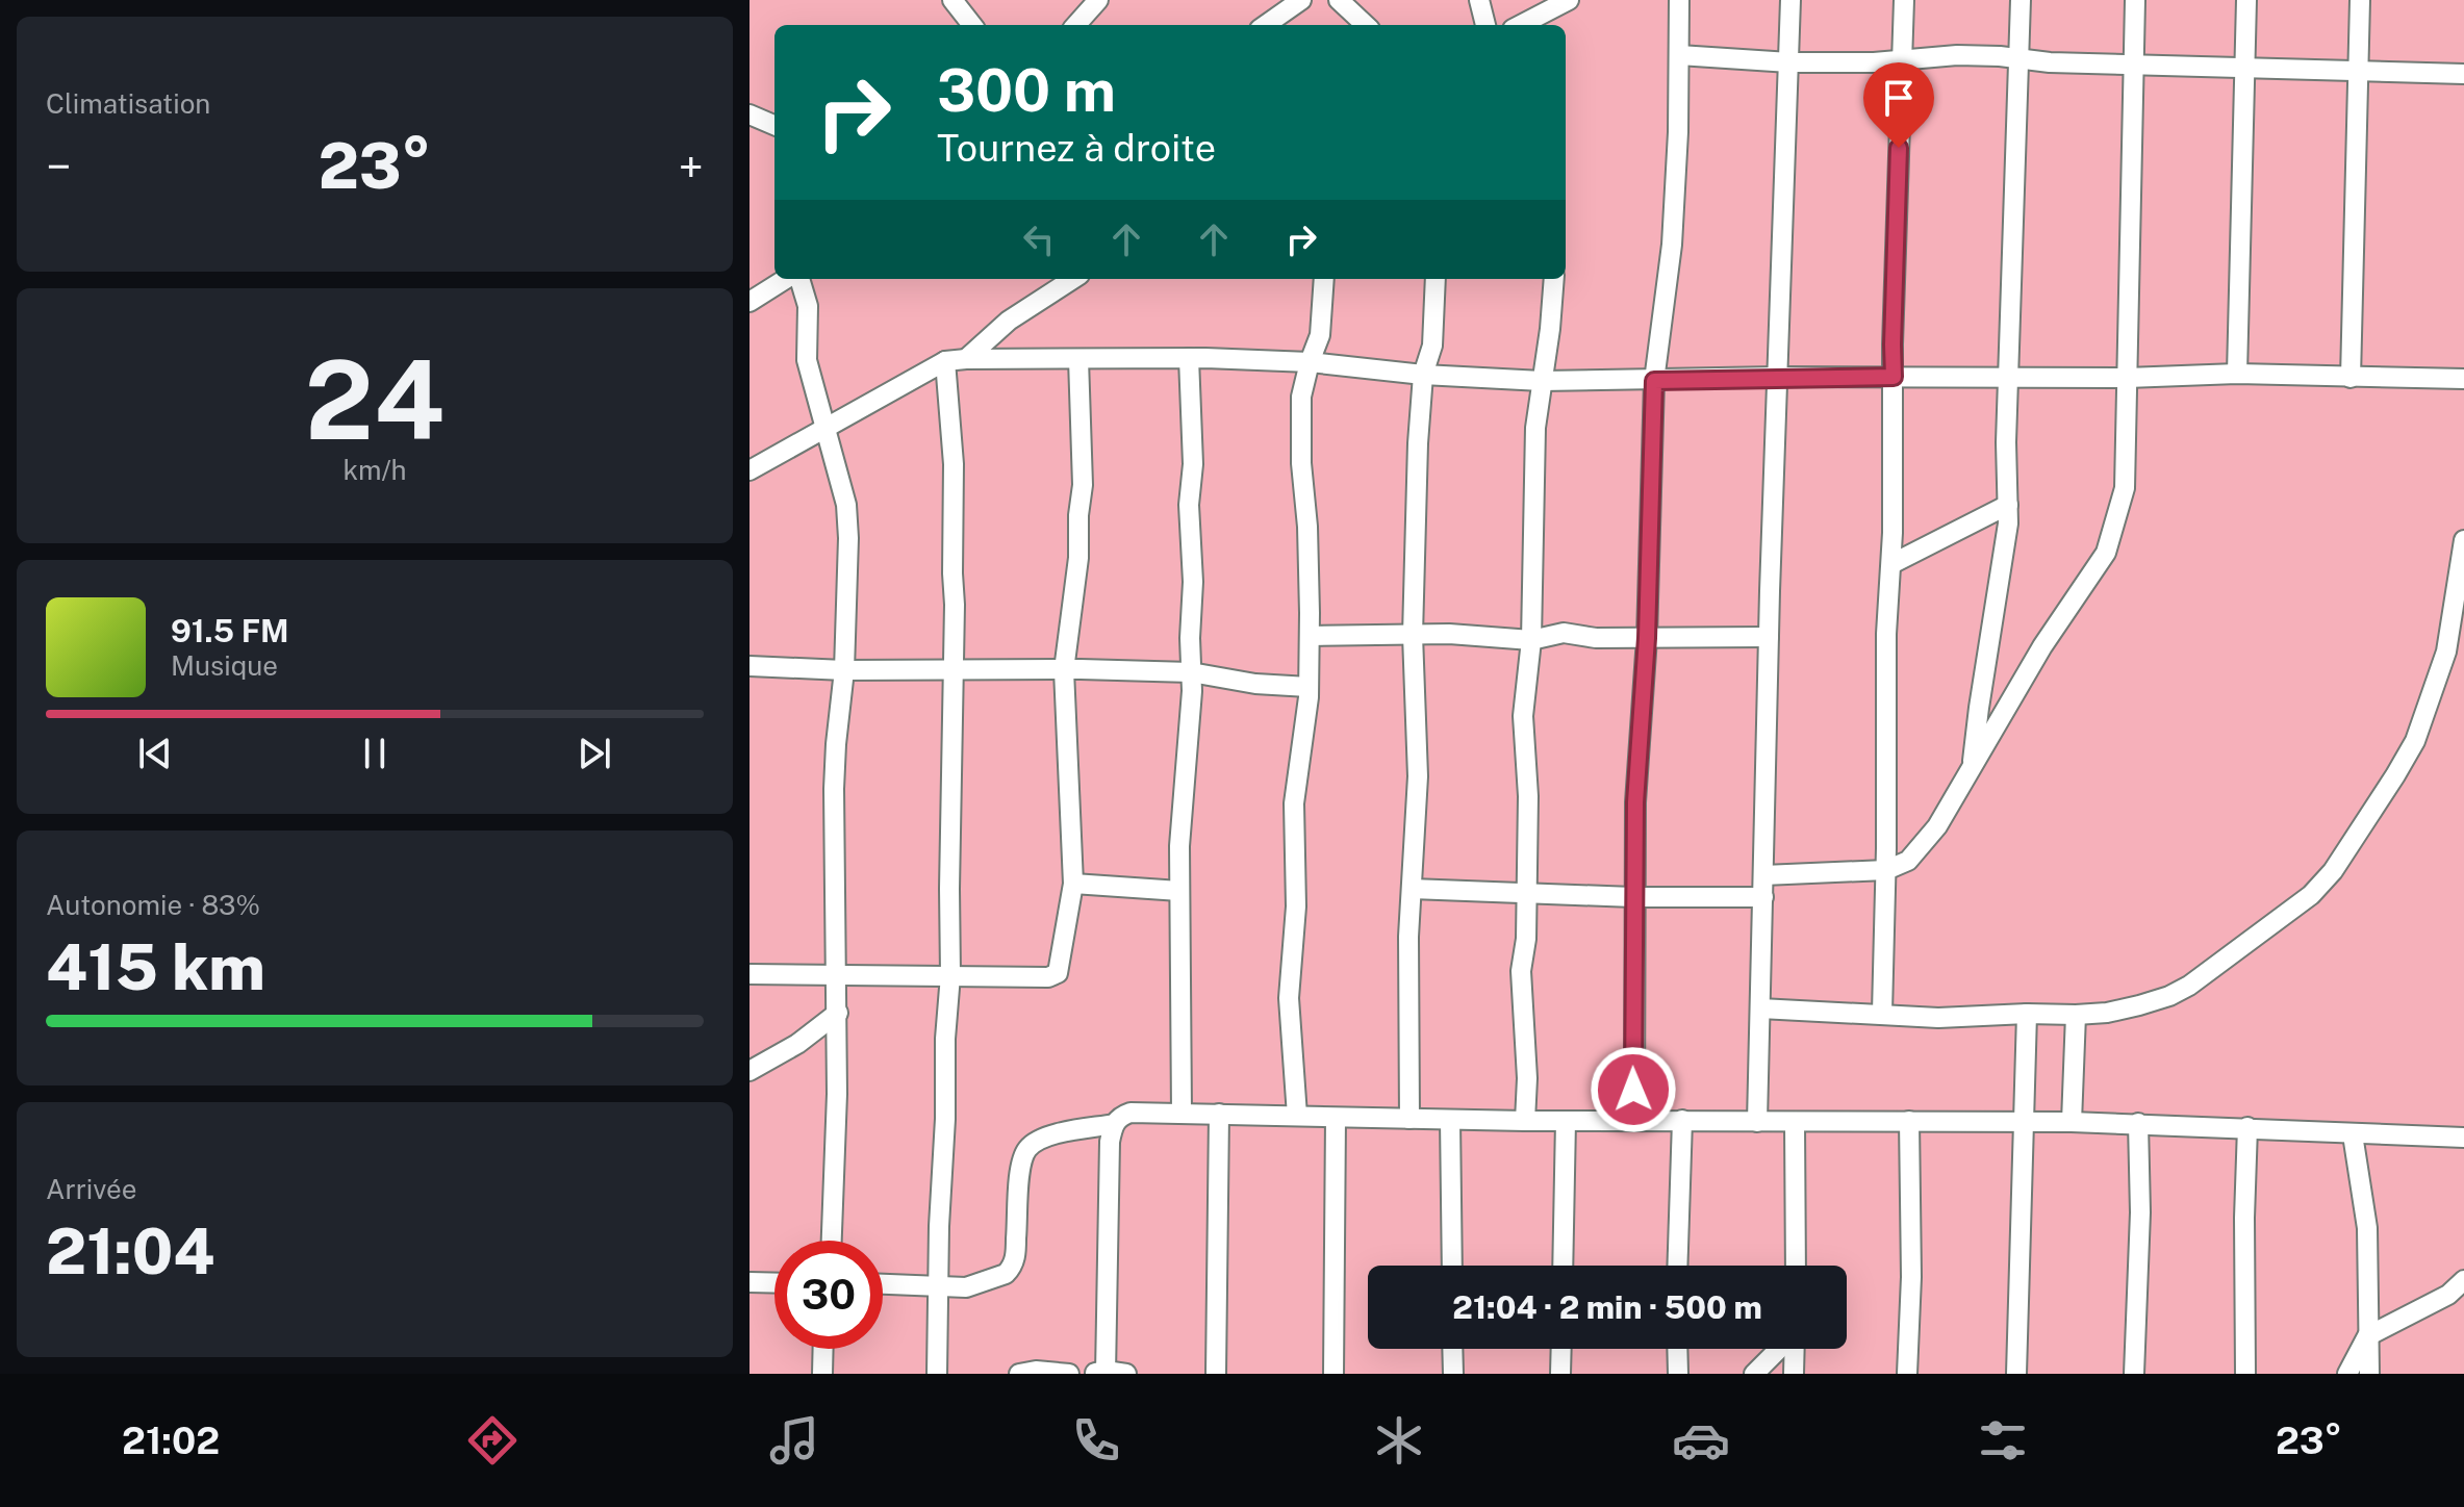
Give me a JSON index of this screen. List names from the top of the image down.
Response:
{
  "page": {
    "tile": [
      "Climatisation",
      ["24", "km/h"],
      ["Autonomie · 83%", "415 km"],
      ["Arrivée", "21:04"]
    ],
    "turn": ["300 m", "Tournez à droite"],
    "heat": ["−", "23°", "+"],
    "song": ["91.5 FM", "Musique"],
    "limit": "30",
    "trip": "21:04 · 2 min · 500 m",
    "tabs": ["21:02", "23°"]
  }
}
